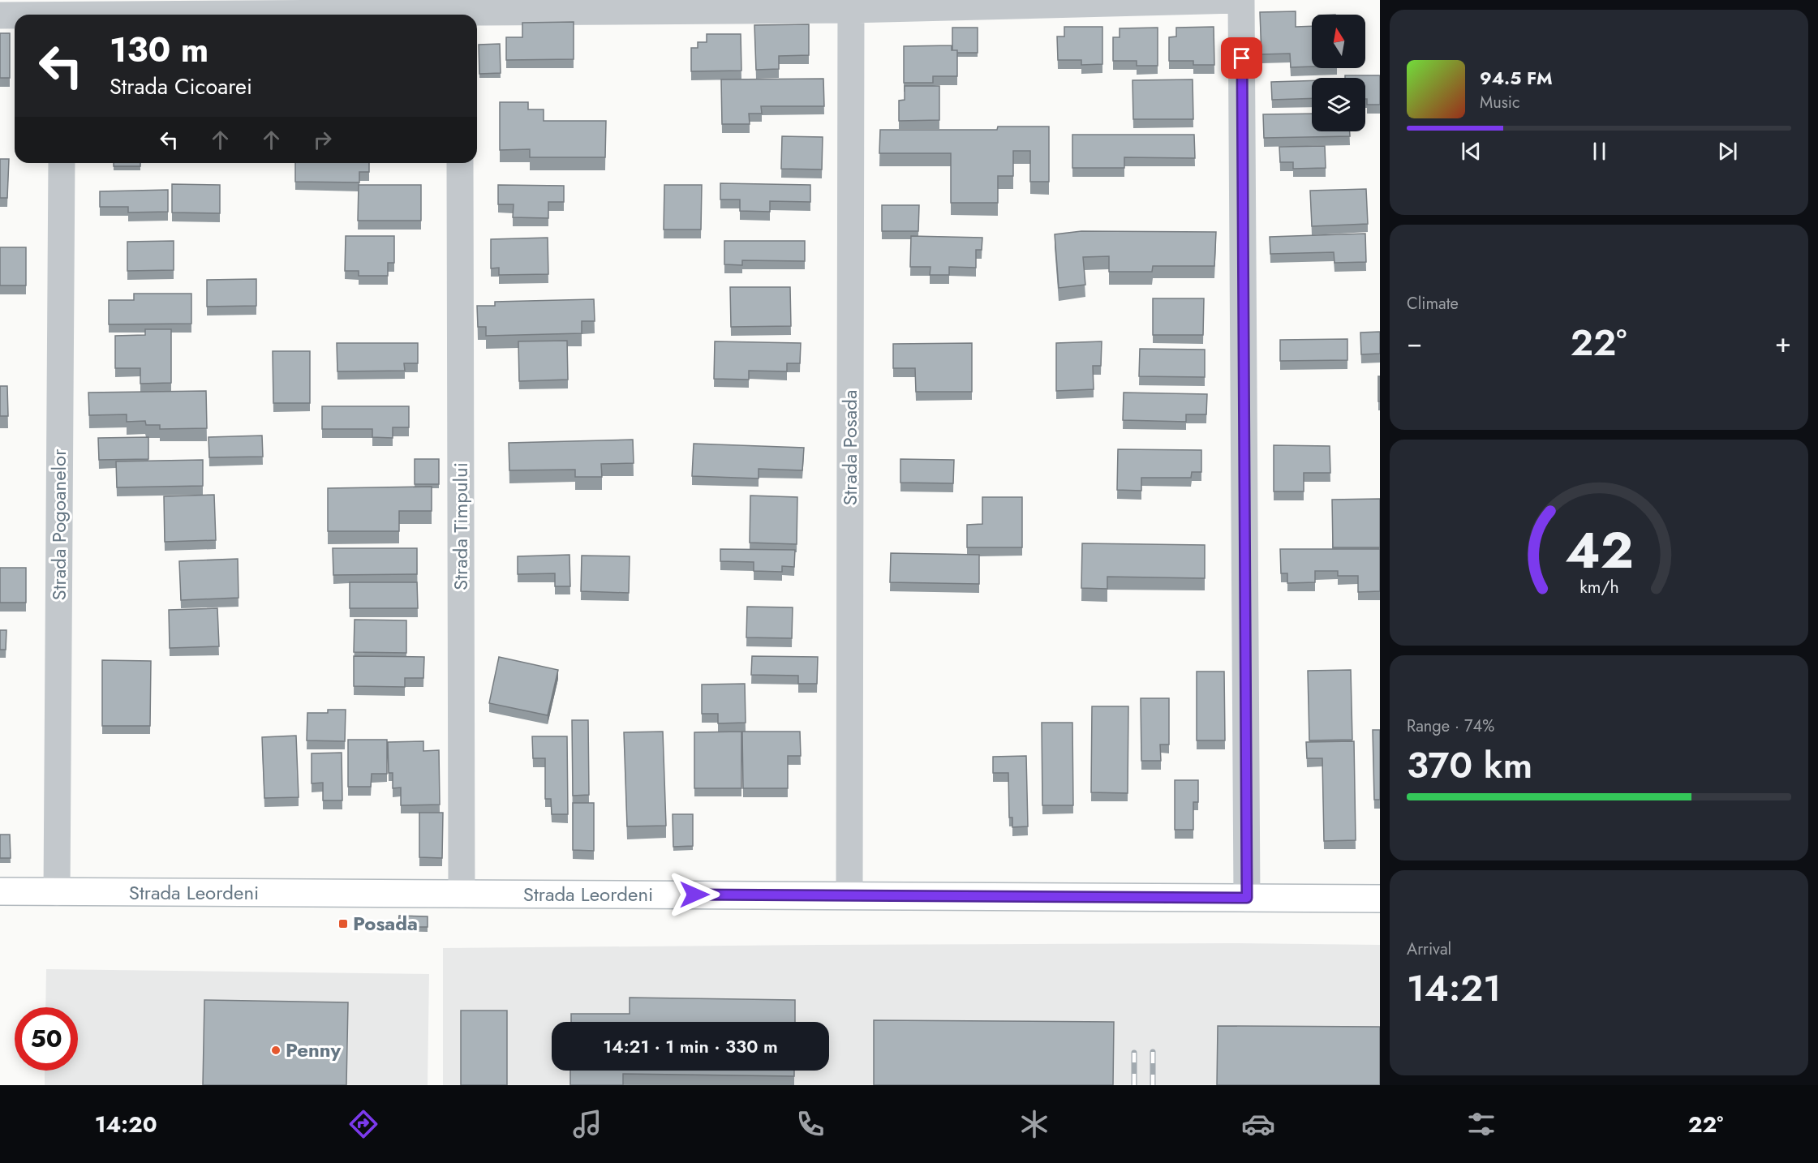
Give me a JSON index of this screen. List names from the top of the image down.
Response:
{
  "streets": {
    "main road": ["Strada Leordeni"],
    "street": ["Strada Posada", "Strada Pogoanelor", "Strada Timpului"]
  },
  "crossings": [
    ["Strada Posada", "Strada Leordeni"],
    ["Strada Pogoanelor", "Strada Leordeni"],
    ["Strada Timpului", "Strada Leordeni"]
  ],
  "places": {
    "transit": ["Posada"],
    "other": ["Penny"]
  },
  "north": "top",
  "page": {
    "turn": ["130 m", "Strada Cicoarei"],
    "song": ["94.5 FM", "Music"],
    "tile": [
      "Climate",
      ["Range · 74%", "370 km"],
      ["Arrival", "14:21"]
    ],
    "heat": ["−", "22°", "+"],
    "limit": "50",
    "trip": "14:21 · 1 min · 330 m",
    "tabs": ["14:20", "22°"],
    "gauge": ["42", "km/h"]
  }
}
